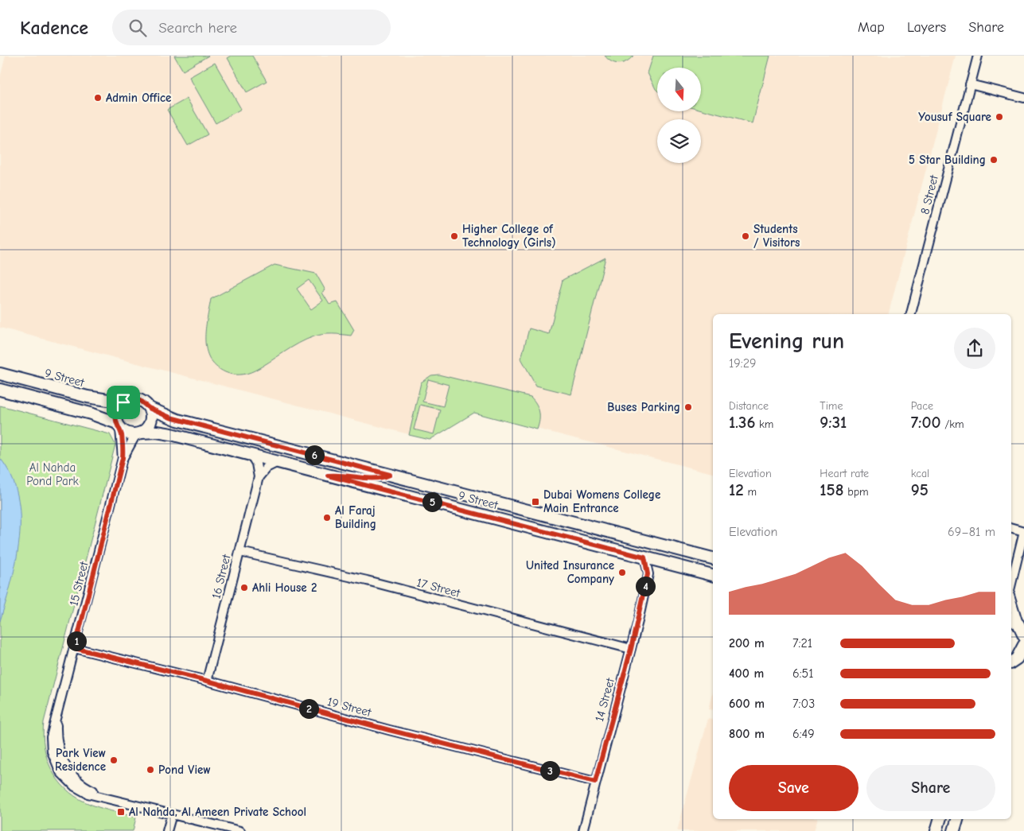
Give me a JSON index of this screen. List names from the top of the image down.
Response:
{
  "streets": {
    "street": [
      "8 Street",
      "9 Street",
      "16 Street",
      "15 Street",
      "17 Street",
      "14 Street",
      "19 Street"
    ]
  },
  "crossings": [
    ["9 Street", "15 Street"],
    ["9 Street", "14 Street"],
    ["16 Street", "17 Street"],
    ["16 Street", "19 Street"],
    ["15 Street", "19 Street"],
    ["17 Street", "14 Street"],
    ["14 Street", "19 Street"]
  ],
  "parks": ["Al Nahda Pond Park"],
  "places": {
    "other": [
      "Admin Office",
      "Yousuf Square",
      "5 Star Building",
      "Higher College of Technology (Girls)",
      "Students / Visitors",
      "Buses Parking",
      "Al Faraj Building",
      "United Insurance Company",
      "Ahli House 2",
      "Park View Residence",
      "Pond View"
    ],
    "transit": ["Dubai Womens College Main Entrance", "Al Nahda, Al Ameen Private School"]
  },
  "north": "bottom",
  "page": {
    "header": "Kadence",
    "search": "Search here",
    "nav": ["Map", "Layers", "Share"],
    "heading": ["Evening run", "19:29"],
    "stats": [
      ["Distance", "1.36 km"],
      ["Time", "9:31"],
      ["Pace", "7:00 /km"],
      ["Elevation", "12 m"],
      ["Heart rate", "158 bpm"],
      ["kcal", "95"]
    ],
    "pins": [
      "6",
      "5",
      "4",
      "1",
      "2",
      "3"
    ],
    "chart": ["Elevation", "69–81 m"],
    "list": [
      {
        "name": "200 m",
        "note": "7:21"
      },
      {
        "name": "400 m",
        "note": "6:51"
      },
      {
        "name": "600 m",
        "note": "7:03"
      },
      {
        "name": "800 m",
        "note": "6:49"
      }
    ],
    "buttons": ["Save", "Share"]
  }
}
